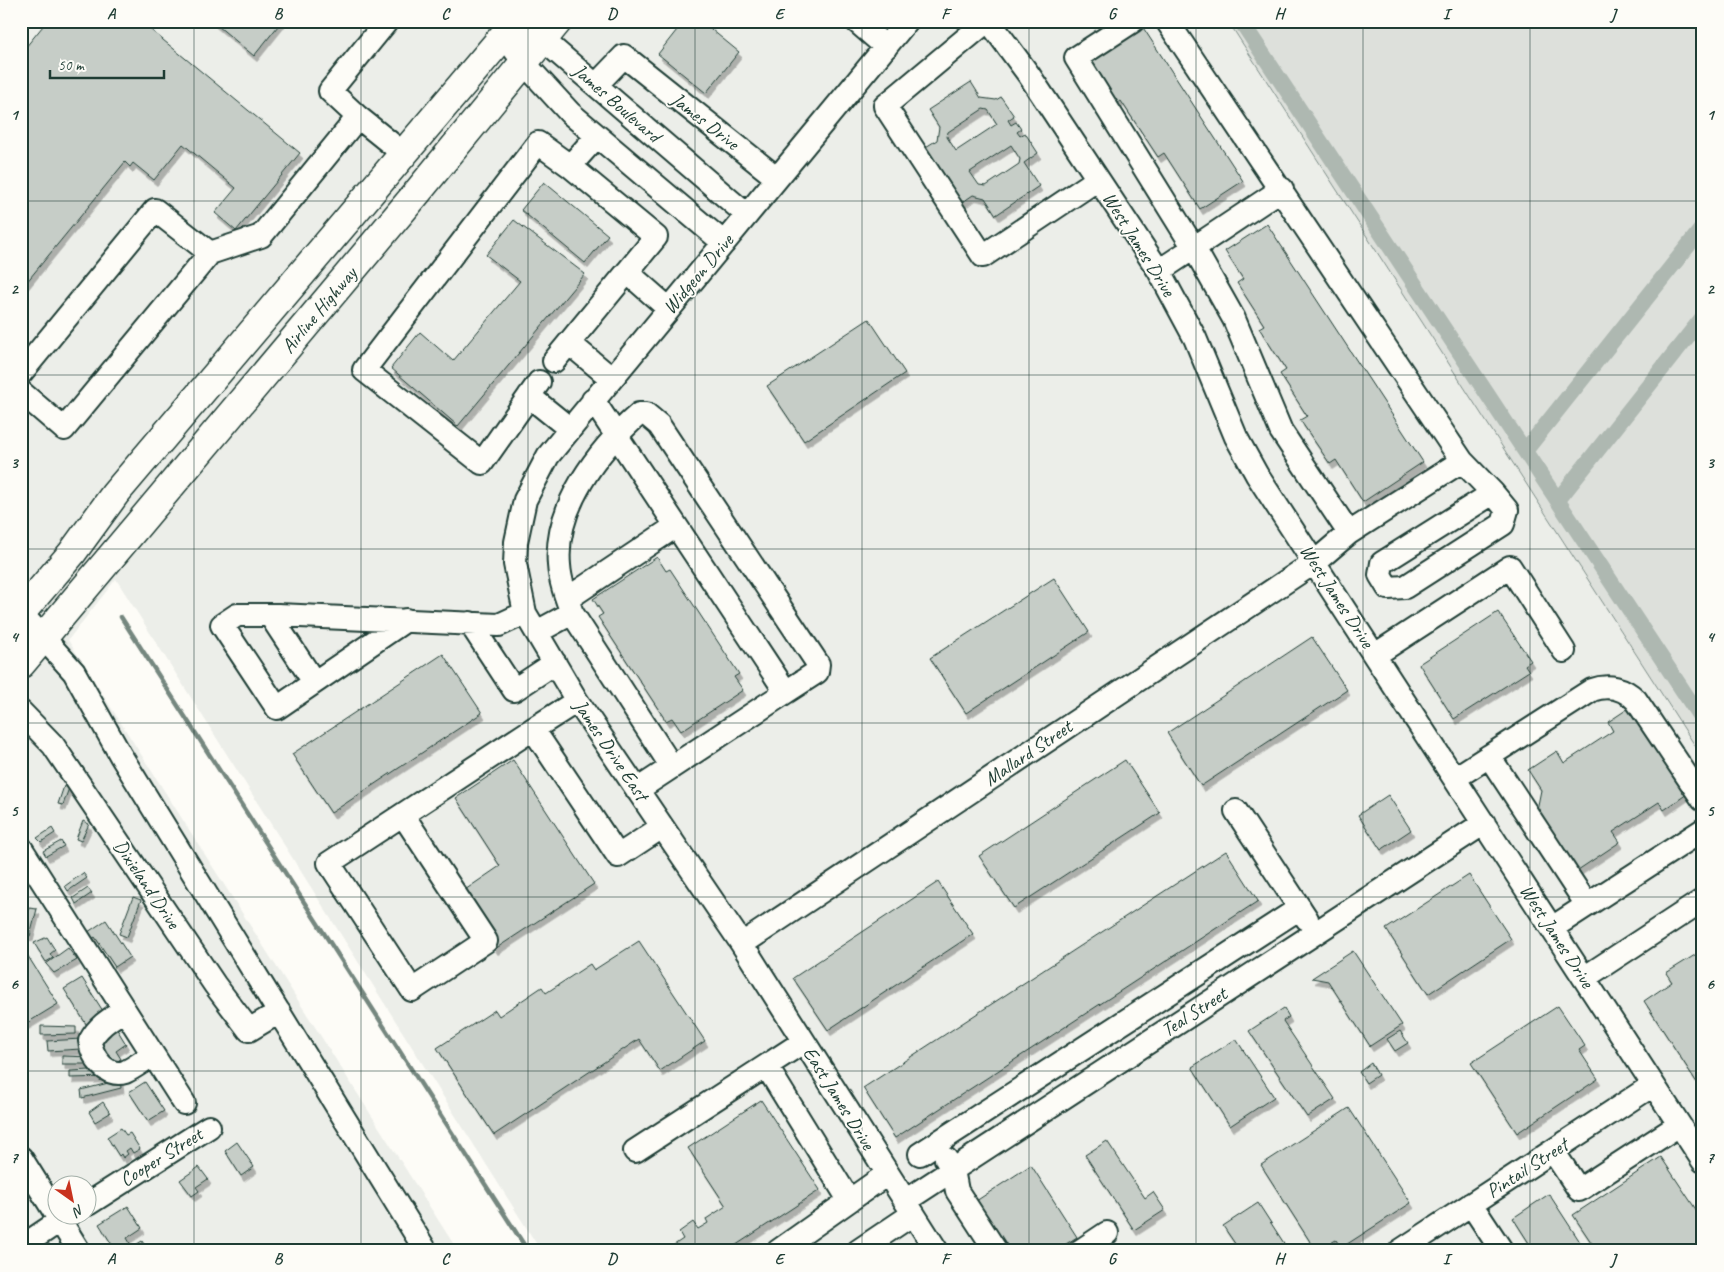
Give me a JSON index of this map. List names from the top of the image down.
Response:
{
  "streets": {
    "highway": ["Airline Highway"],
    "street": [
      "James Boulevard",
      "James Drive",
      "West James Drive",
      "Widgeon Drive",
      "James Drive East",
      "Mallard Street",
      "Dixieland Drive",
      "Teal Street",
      "East James Drive",
      "Cooper Street",
      "Pintail Street"
    ]
  },
  "crossings": [
    ["James Boulevard", "James Drive"],
    ["James Boulevard", "Widgeon Drive"],
    ["James Boulevard", "Airline Highway"],
    ["James Drive", "Widgeon Drive"],
    ["West James Drive", "Mallard Street"],
    ["West James Drive", "Teal Street"],
    ["West James Drive", "Pintail Street"],
    ["Widgeon Drive", "James Drive East"],
    ["James Drive East", "Mallard Street"],
    ["James Drive East", "East James Drive"],
    ["Mallard Street", "East James Drive"],
    ["Teal Street", "East James Drive"]
  ],
  "scale_bar": "50 m",
  "north": "bottom right",
  "grid": {
    "columns": [
      "A",
      "B",
      "C",
      "D",
      "E",
      "F",
      "G",
      "H",
      "I",
      "J"
    ],
    "rows": [
      "1",
      "2",
      "3",
      "4",
      "5",
      "6",
      "7"
    ]
  }
}
